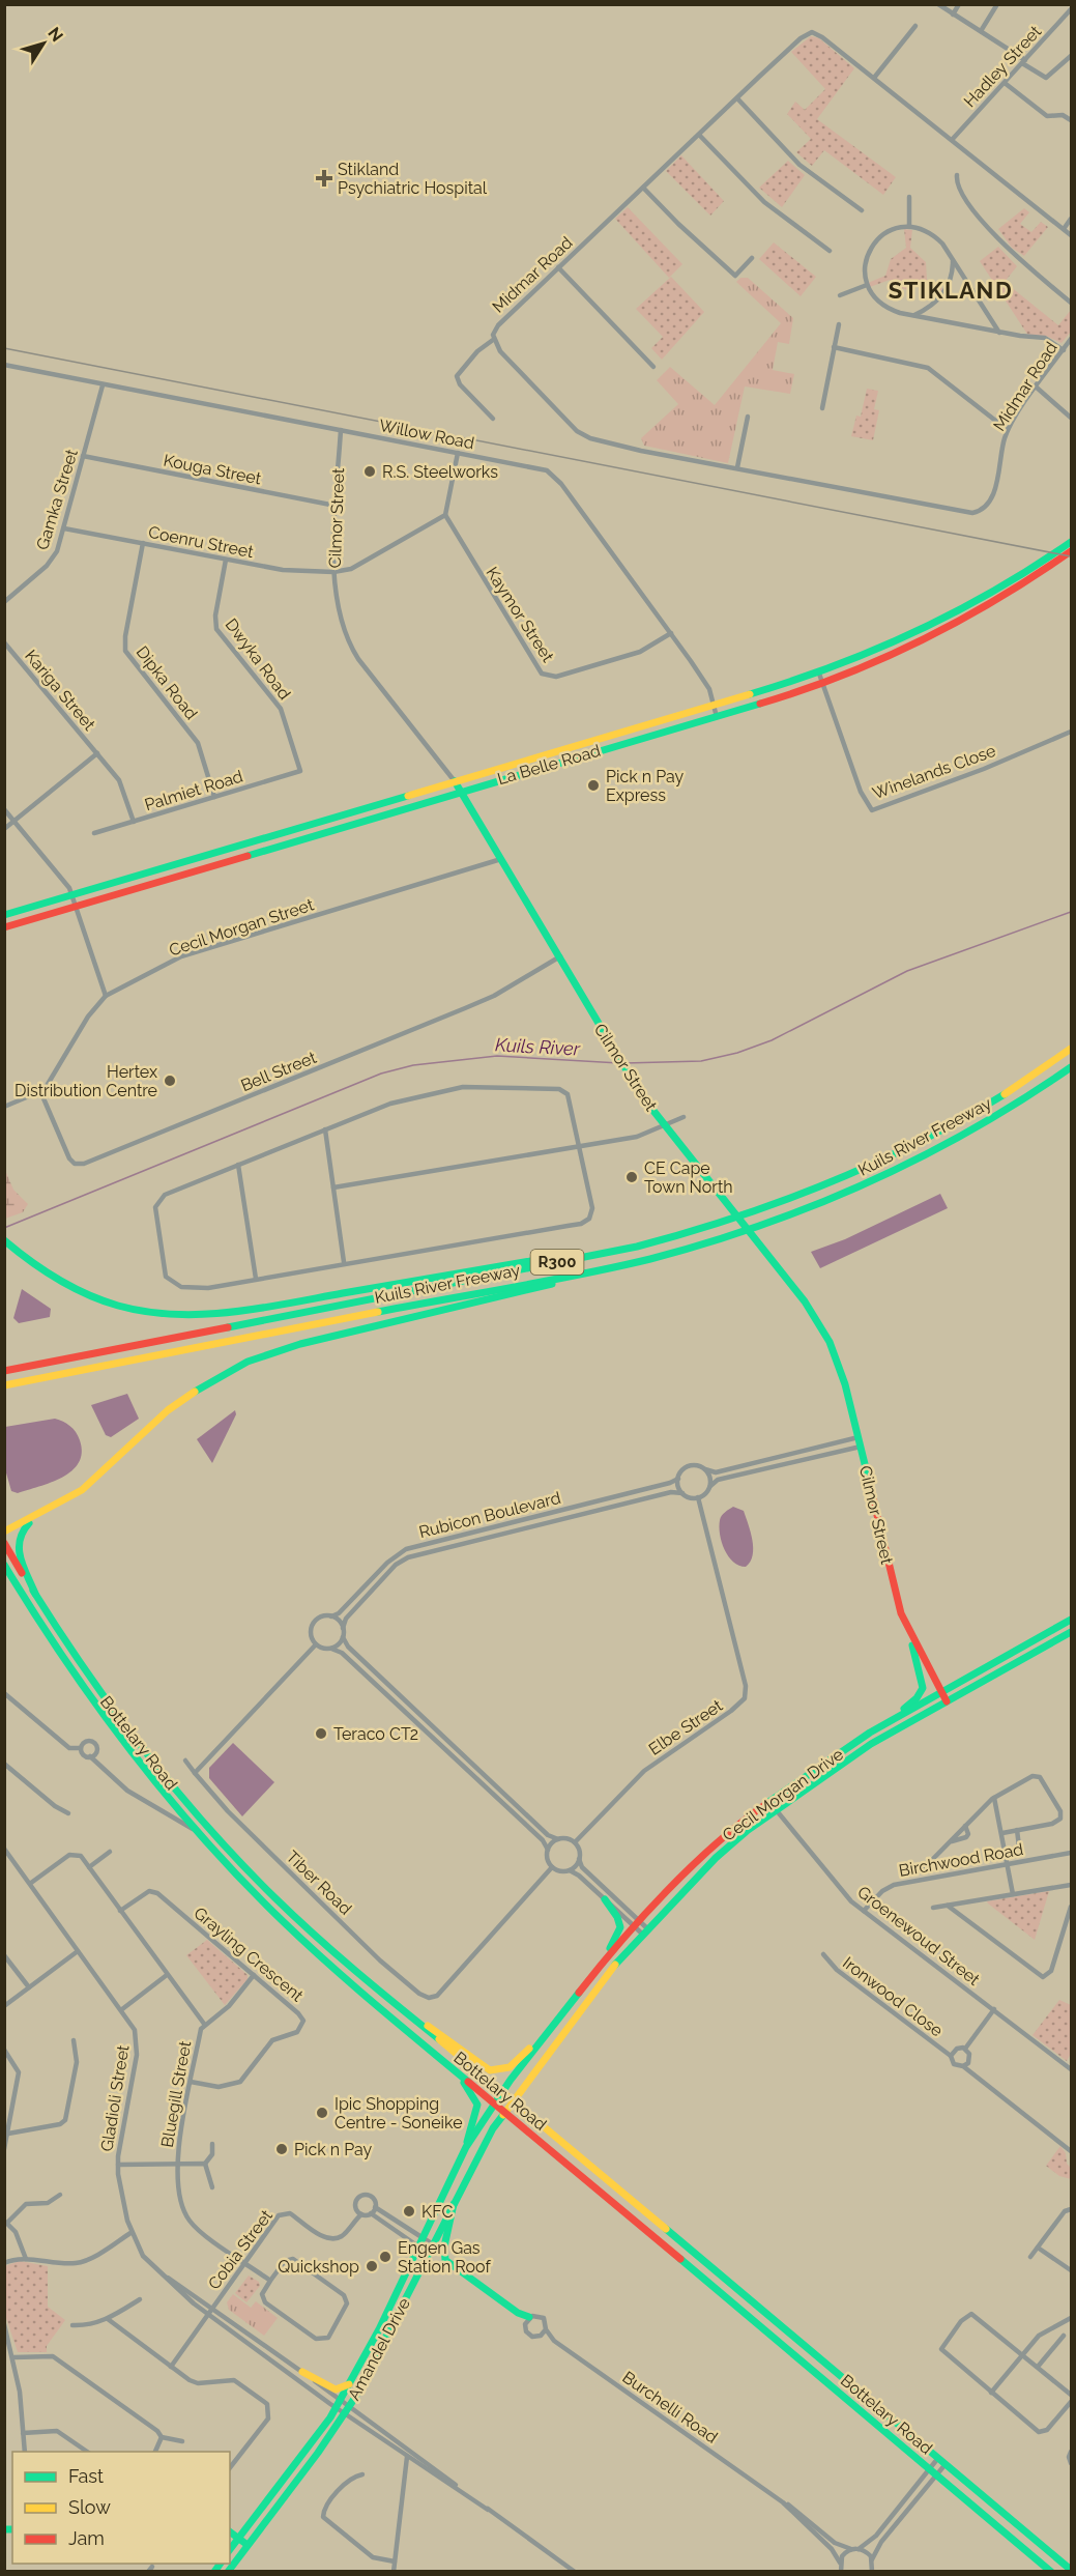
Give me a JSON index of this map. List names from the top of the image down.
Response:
{
  "streets": {
    "main road": [
      "Cilmor Street",
      "La Belle Road",
      "Kuils River Freeway",
      "R300",
      "Bottelary Road",
      "Cecil Morgan Drive",
      "Amandel Drive"
    ],
    "street": [
      "Hadley Street",
      "Midmar Road",
      "Willow Road",
      "Kouga Street",
      "Gamka Street",
      "Coenru Street",
      "Kaymor Street",
      "Dwyka Road",
      "Dipka Road",
      "Kariga Street",
      "Winelands Close",
      "Palmiet Road",
      "Cecil Morgan Street",
      "Bell Street",
      "Rubicon Boulevard",
      "Elbe Street",
      "Birchwood Road",
      "Tiber Road",
      "Groenewoud Street",
      "Grayling Crescent",
      "Ironwood Close",
      "Bluegill Street",
      "Gladioli Street",
      "Cobia Street",
      "Burchelli Road"
    ]
  },
  "crossings": [
    ["Hadley Street", "Midmar Road"],
    ["Willow Road", "Gamka Street"],
    ["Willow Road", "Cilmor Street"],
    ["Willow Road", "Kaymor Street"],
    ["Willow Road", "La Belle Road"],
    ["Kouga Street", "Gamka Street"],
    ["Kouga Street", "Cilmor Street"],
    ["Gamka Street", "Coenru Street"],
    ["Cilmor Street", "Coenru Street"],
    ["Cilmor Street", "La Belle Road"],
    ["Cilmor Street", "Cecil Morgan Street"],
    ["Cilmor Street", "Bell Street"],
    ["Cilmor Street", "Cecil Morgan Drive"],
    ["Coenru Street", "Dwyka Road"],
    ["Coenru Street", "Dipka Road"],
    ["Dwyka Road", "Palmiet Road"],
    ["Dipka Road", "Palmiet Road"],
    ["Kariga Street", "Palmiet Road"],
    ["La Belle Road", "Winelands Close"],
    ["Cecil Morgan Street", "Bell Street"],
    ["Rubicon Boulevard", "Elbe Street"],
    ["Elbe Street", "Tiber Road"],
    ["Bottelary Road", "Cecil Morgan Drive"],
    ["Bottelary Road", "Amandel Drive"],
    ["Cecil Morgan Drive", "Groenewoud Street"],
    ["Cecil Morgan Drive", "Amandel Drive"],
    ["Birchwood Road", "Groenewoud Street"],
    ["Grayling Crescent", "Bluegill Street"],
    ["Bluegill Street", "Cobia Street"],
    ["Gladioli Street", "Cobia Street"],
    ["Gladioli Street", "Amandel Drive"]
  ],
  "districts": ["STIKLAND"],
  "water": ["Kuils River"],
  "places": {
    "health": ["Stikland Psychiatric Hospital"],
    "other": [
      "R.S. Steelworks",
      "Pick n Pay Express",
      "Hertex Distribution Centre",
      "CE Cape Town North",
      "Teraco CT2",
      "Ipic Shopping Centre - Soneike",
      "Pick n Pay",
      "KFC",
      "Engen Gas Station Roof",
      "Quickshop"
    ]
  },
  "legend": ["Fast", "Slow", "Jam"],
  "north": "top right"
}
